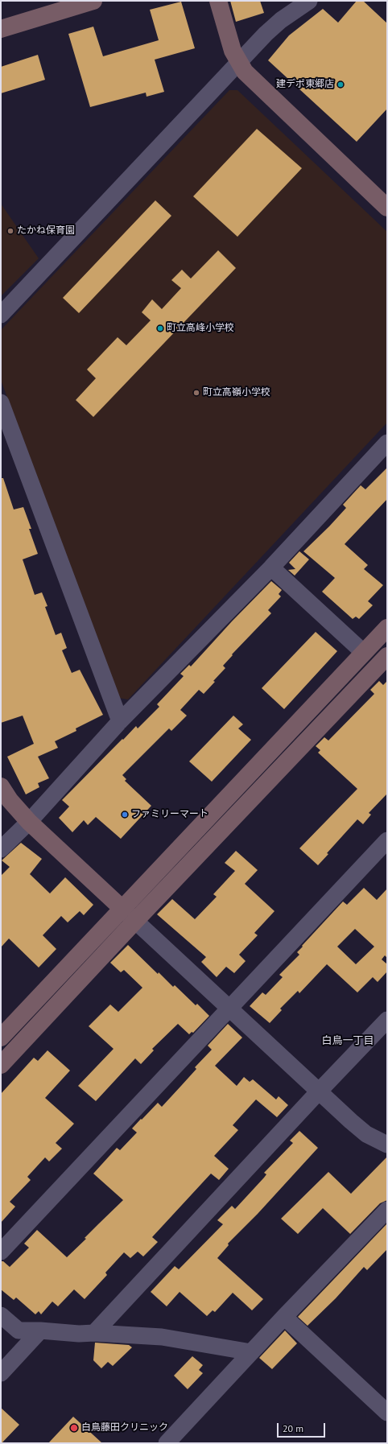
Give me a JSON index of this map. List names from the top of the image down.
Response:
{
  "districts": ["白鳥一丁目"],
  "places": [
    "建デポ東郷店",
    "たかね保育園",
    "町立高峰小学校",
    "町立高嶺小学校",
    "ファミリーマート",
    "白鳥藤田クリニック"
  ],
  "scale_bar": "20 m"
}
